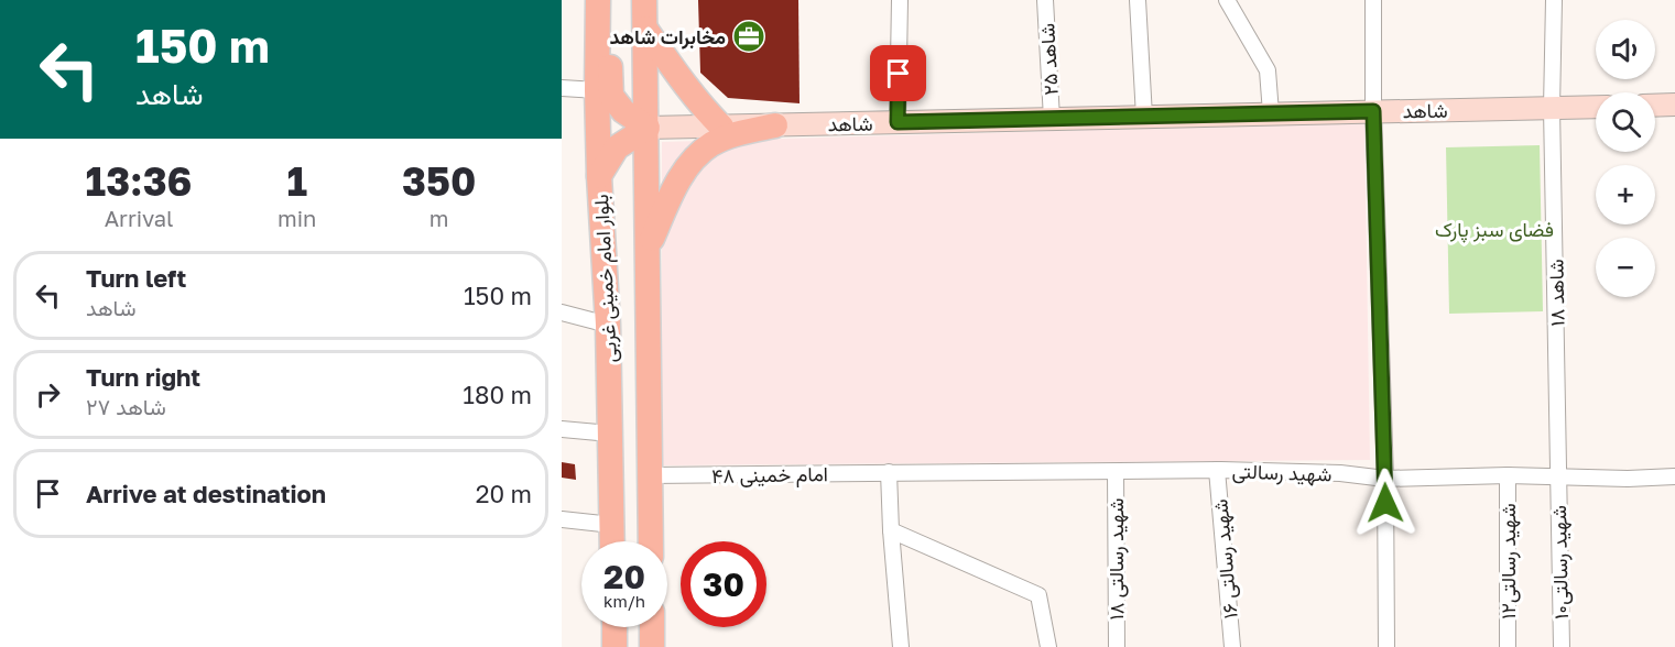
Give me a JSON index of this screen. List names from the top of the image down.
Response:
{
  "streets": {
    "main road": ["شاهد", "بلوار امام خمینی غربی"],
    "street": [
      "شاهد ۲۵",
      "شاهد ۱۸",
      "شهید رسالتی",
      "امام خمینی ۴۸",
      "شهید رسالتی ۱۸",
      "شهید رسالتی ۱۶",
      "شهید رسالتی۱۲",
      "شهید رسالتی۱۰"
    ]
  },
  "crossings": [
    ["شاهد ۲۵", "شاهد"],
    ["شاهد", "بلوار امام خمینی غربی"],
    ["شاهد", "شاهد ۱۸"],
    ["بلوار امام خمینی غربی", "امام خمینی ۴۸"],
    ["شاهد ۱۸", "شهید رسالتی"],
    ["شاهد ۱۸", "شهید رسالتی۱۰"],
    ["شهید رسالتی", "امام خمینی ۴۸"],
    ["شهید رسالتی", "شهید رسالتی ۱۸"],
    ["شهید رسالتی", "شهید رسالتی ۱۶"],
    ["شهید رسالتی", "شهید رسالتی۱۲"],
    ["شهید رسالتی", "شهید رسالتی۱۰"]
  ],
  "parks": ["فضای سبز پارک"],
  "places": {
    "office": ["مخابرات شاهد"]
  },
  "page": {
    "turn": ["150 m", "شاهد"],
    "map_buttons": ["+", "−"],
    "eta": [
      "13:36",
      "Arrival",
      "1",
      "min",
      "350",
      "m"
    ],
    "list": [
      {
        "name": "Turn left",
        "note": "شاهد",
        "value": "150 m"
      },
      {
        "name": "Turn right",
        "note": "شاهد ۲۷",
        "value": "180 m"
      },
      {
        "name": "Arrive at destination",
        "value": "20 m"
      }
    ],
    "speed": "20 km/h",
    "limit": "30"
  }
}
